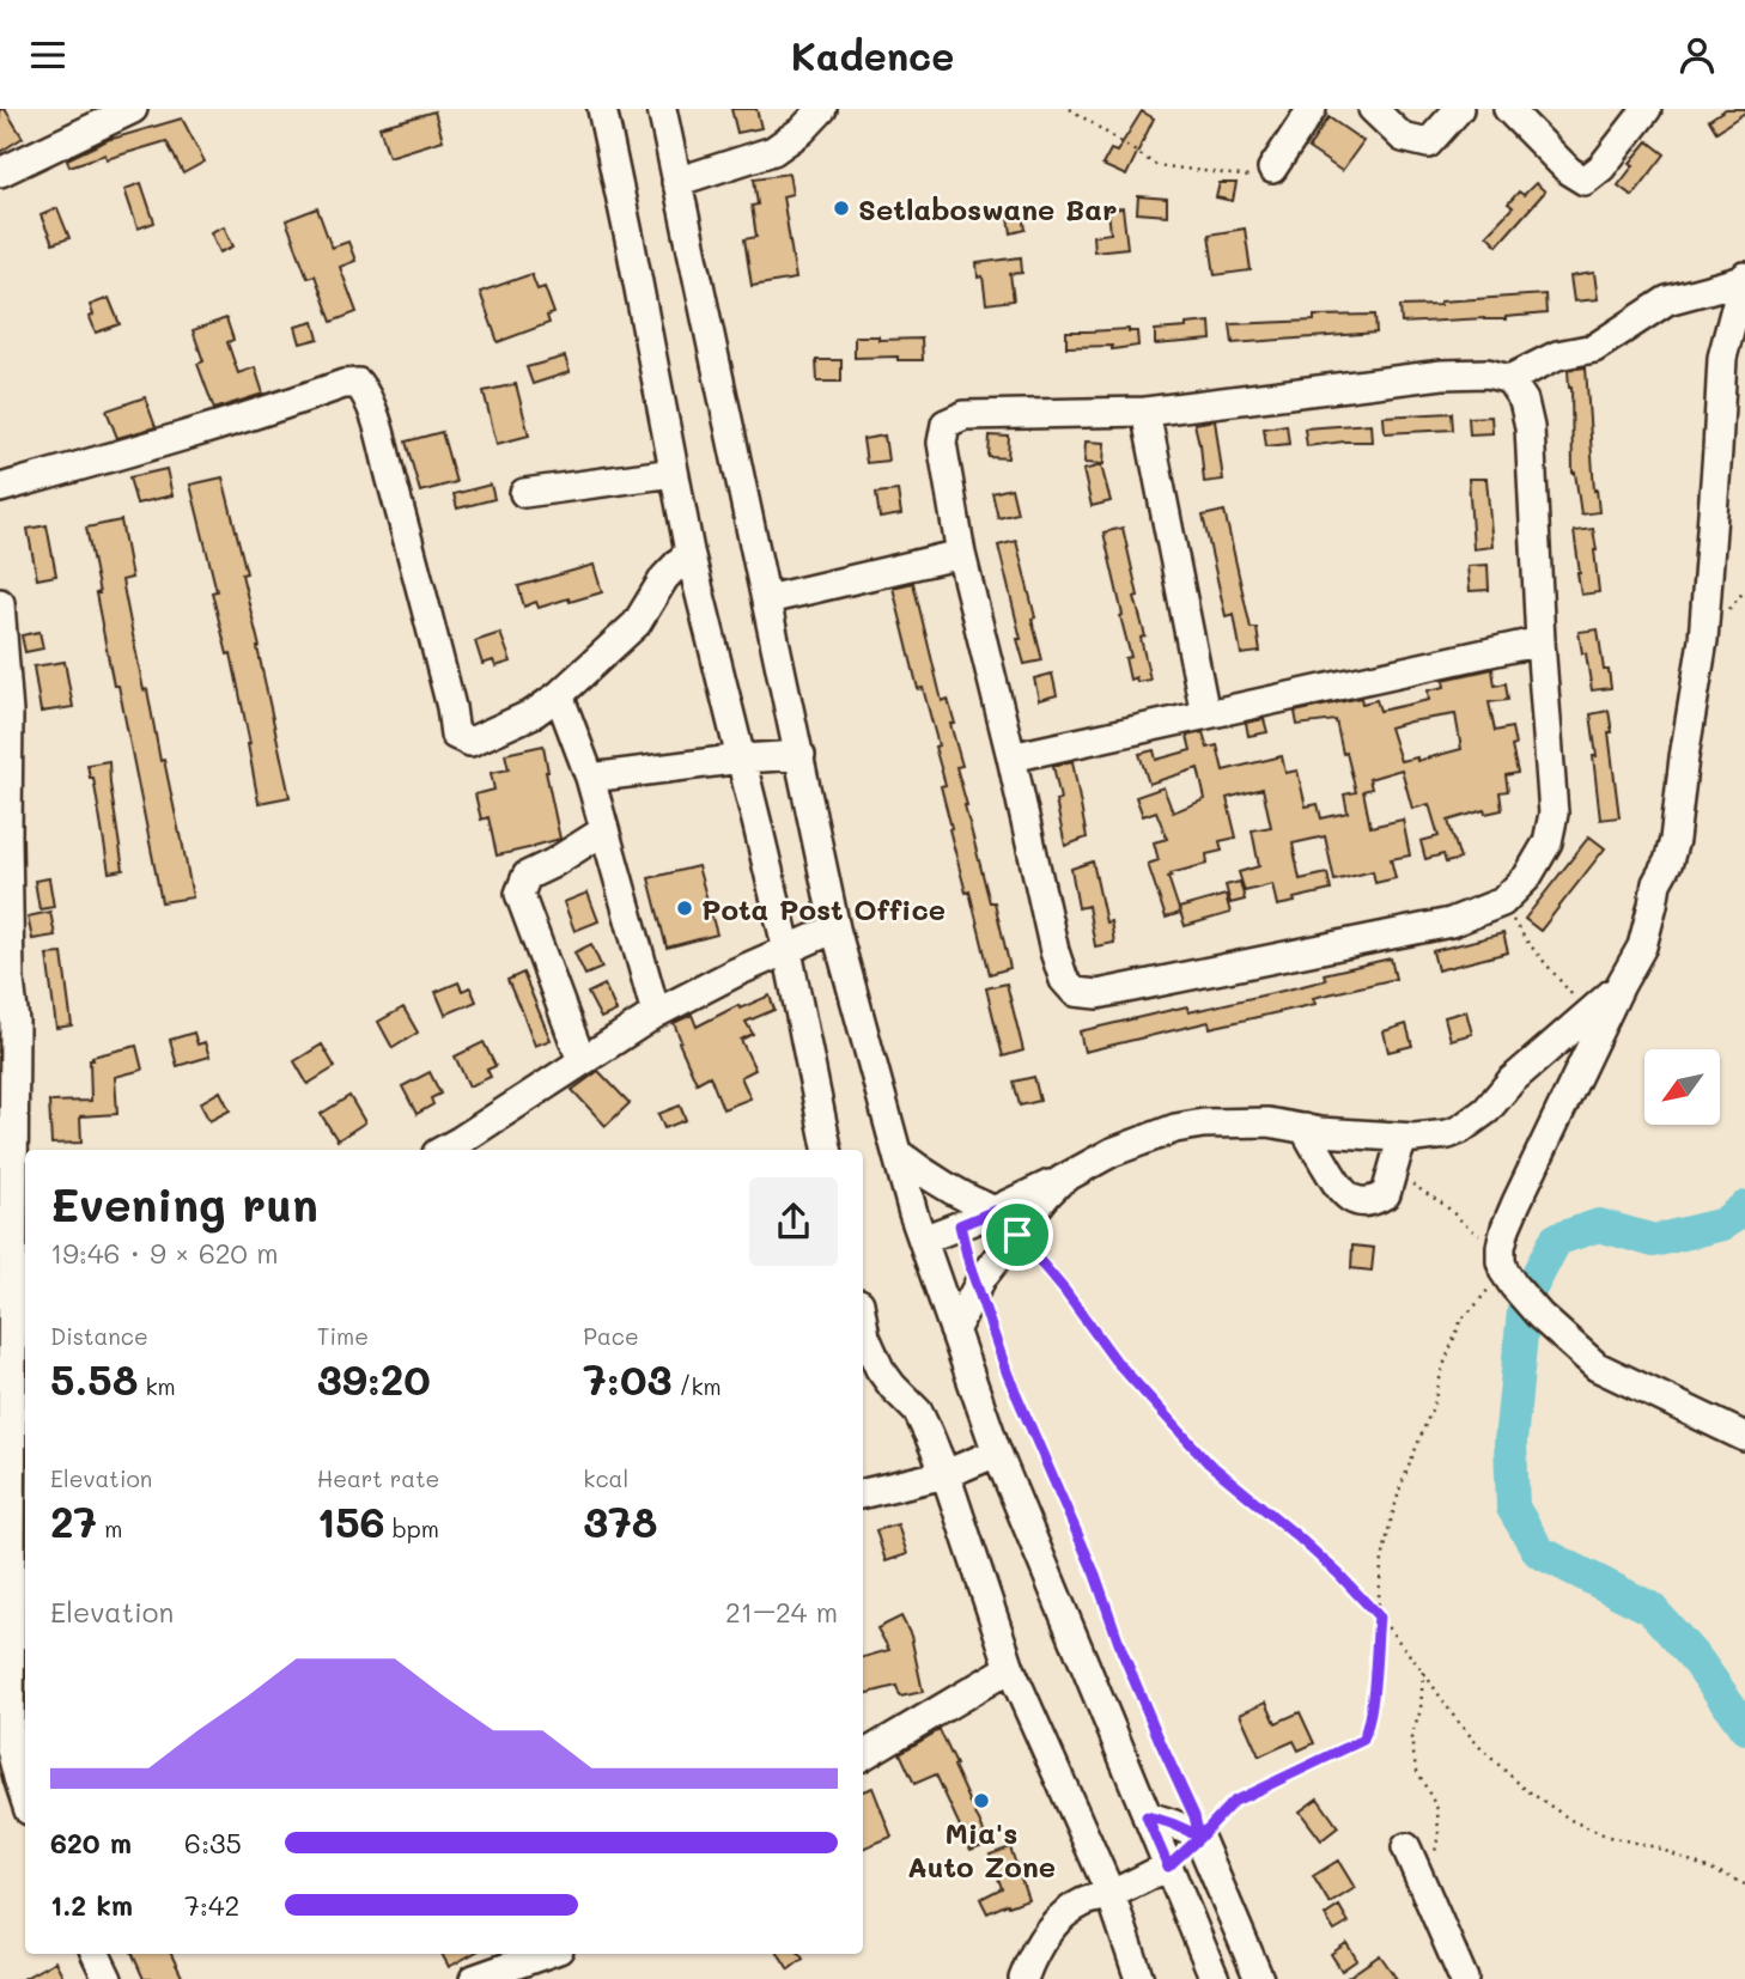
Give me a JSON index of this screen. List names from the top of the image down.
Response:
{
  "places": ["Setlaboswane Bar", "Pota Post Office", "Mia's Auto Zone"],
  "north": "bottom left",
  "page": {
    "header": "Kadence",
    "heading": ["Evening run", "19:46 · 9 × 620 m"],
    "stats": [
      ["Distance", "5.58 km"],
      ["Time", "39:20"],
      ["Pace", "7:03 /km"],
      ["Elevation", "27 m"],
      ["Heart rate", "156 bpm"],
      ["kcal", "378"]
    ],
    "chart": ["Elevation", "21–24 m"],
    "list": [
      {
        "name": "620 m",
        "note": "6:35"
      },
      {
        "name": "1.2 km",
        "note": "7:42"
      }
    ]
  }
}
